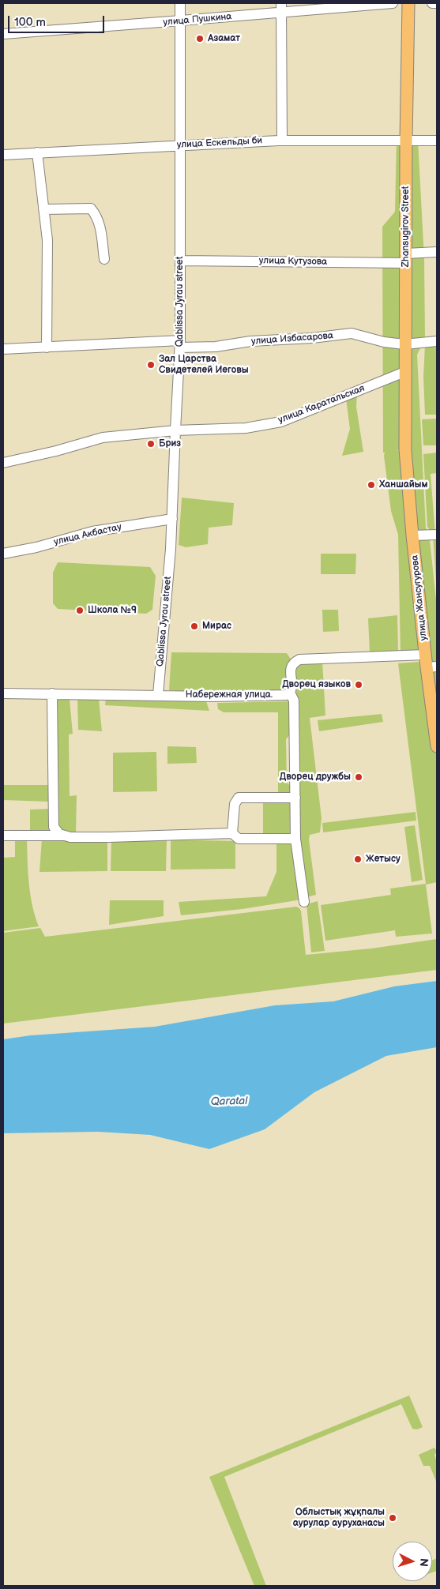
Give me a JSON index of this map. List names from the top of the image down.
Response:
{
  "streets": {
    "main road": ["Zhansugirov Street", "улица Жансугурова"],
    "street": [
      "улица Пушкина",
      "улица Ескельды би",
      "улица Кутузова",
      "Qablissa Jyrau street",
      "улица Избасарова",
      "улица Каратальская",
      "улица Акбастау",
      "Набережная улица."
    ]
  },
  "crossings": [
    ["улица Пушкина", "Qablissa Jyrau street"],
    ["улица Ескельды би", "Zhansugirov Street"],
    ["улица Ескельды би", "Qablissa Jyrau street"],
    ["Zhansugirov Street", "улица Кутузова"],
    ["Zhansugirov Street", "улица Избасарова"],
    ["Zhansugirov Street", "улица Каратальская"],
    ["Zhansugirov Street", "улица Жансугурова"],
    ["улица Кутузова", "Qablissa Jyrau street"],
    ["Qablissa Jyrau street", "улица Избасарова"],
    ["Qablissa Jyrau street", "улица Каратальская"],
    ["Qablissa Jyrau street", "улица Акбастау"],
    ["Qablissa Jyrau street", "Набережная улица."]
  ],
  "water": ["Qaratal"],
  "places": [
    "Азамат",
    "Зал Царства Свидетелей Иеговы",
    "Бриз",
    "Ханшайым",
    "Школа №9",
    "Мирас",
    "Дворец языков",
    "Дворец дружбы",
    "Жетысу",
    "Облыстық жұқпалы аурулар ауруханасы"
  ],
  "scale_bar": "100 m",
  "north": "right"
}
